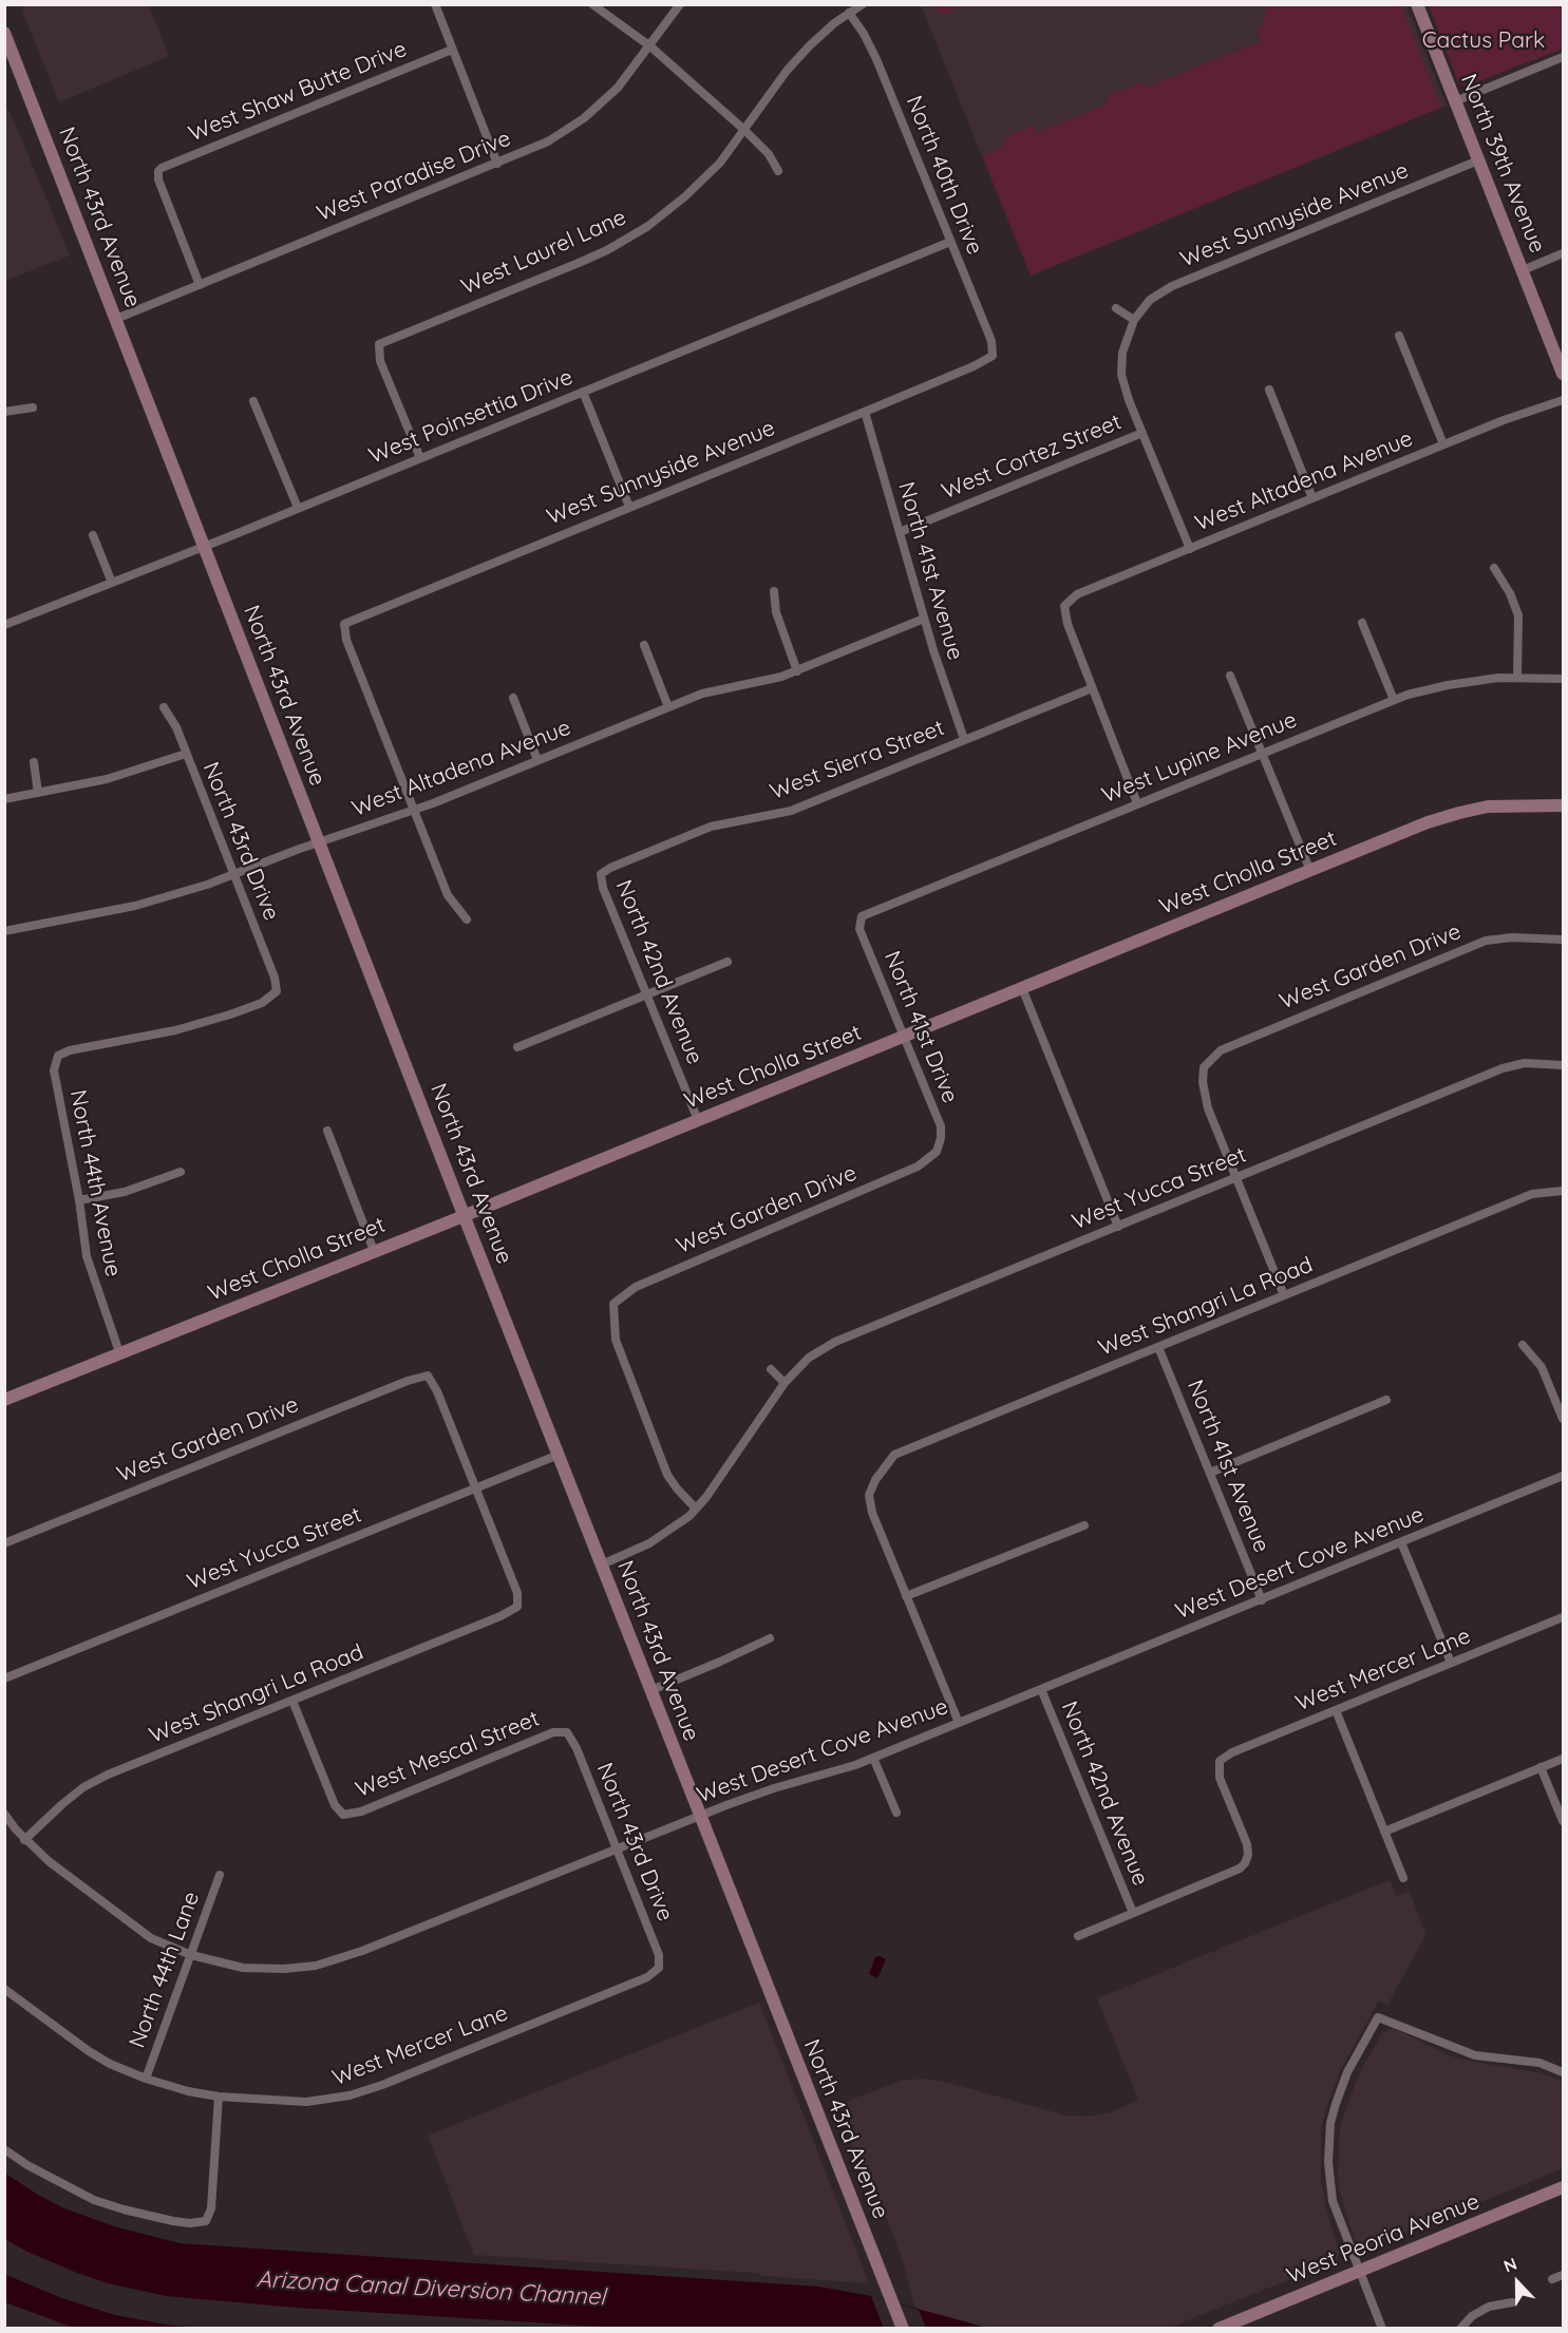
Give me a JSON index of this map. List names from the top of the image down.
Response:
{
  "streets": {
    "main road": [
      "North 39th Avenue",
      "North 43rd Avenue",
      "West Cholla Street",
      "West Peoria Avenue"
    ],
    "street": [
      "West Shaw Butte Drive",
      "North 40th Drive",
      "West Paradise Drive",
      "West Sunnyside Avenue",
      "West Laurel Lane",
      "West Poinsettia Drive",
      "West Cortez Street",
      "West Altadena Avenue",
      "North 41st Avenue",
      "West Lupine Avenue",
      "West Sierra Street",
      "North 43rd Drive",
      "West Garden Drive",
      "North 42nd Avenue",
      "North 41st Drive",
      "North 44th Avenue",
      "West Yucca Street",
      "West Shangri La Road",
      "West Desert Cove Avenue",
      "West Mercer Lane",
      "West Mescal Street",
      "North 44th Lane"
    ]
  },
  "crossings": [
    ["West Shaw Butte Drive", "West Paradise Drive"],
    ["North 39th Avenue", "West Sunnyside Avenue"],
    ["North 40th Drive", "West Sunnyside Avenue"],
    ["North 40th Drive", "West Laurel Lane"],
    ["North 40th Drive", "West Poinsettia Drive"],
    ["West Paradise Drive", "North 43rd Avenue"],
    ["West Sunnyside Avenue", "West Altadena Avenue"],
    ["West Sunnyside Avenue", "North 41st Avenue"],
    ["North 43rd Avenue", "West Poinsettia Drive"],
    ["North 43rd Avenue", "West Altadena Avenue"],
    ["North 43rd Avenue", "West Cholla Street"],
    ["North 43rd Avenue", "West Yucca Street"],
    ["North 43rd Avenue", "West Desert Cove Avenue"],
    ["West Laurel Lane", "West Poinsettia Drive"],
    ["West Cortez Street", "North 41st Avenue"],
    ["West Altadena Avenue", "North 41st Avenue"],
    ["West Altadena Avenue", "West Sierra Street"],
    ["West Altadena Avenue", "North 43rd Drive"],
    ["North 41st Avenue", "West Sierra Street"],
    ["North 41st Avenue", "West Shangri La Road"],
    ["North 41st Avenue", "West Desert Cove Avenue"],
    ["West Lupine Avenue", "North 41st Drive"],
    ["West Sierra Street", "North 42nd Avenue"],
    ["North 43rd Drive", "North 44th Avenue"],
    ["North 43rd Drive", "West Desert Cove Avenue"],
    ["North 43rd Drive", "West Mercer Lane"],
    ["North 43rd Drive", "West Mescal Street"],
    ["West Cholla Street", "North 42nd Avenue"],
    ["West Cholla Street", "North 41st Drive"],
    ["West Cholla Street", "North 44th Avenue"],
    ["West Garden Drive", "North 41st Drive"],
    ["West Garden Drive", "West Yucca Street"],
    ["West Garden Drive", "West Shangri La Road"],
    ["North 42nd Avenue", "West Desert Cove Avenue"],
    ["North 42nd Avenue", "West Mercer Lane"],
    ["West Yucca Street", "West Shangri La Road"],
    ["West Shangri La Road", "West Desert Cove Avenue"],
    ["West Shangri La Road", "West Mescal Street"],
    ["West Desert Cove Avenue", "North 44th Lane"],
    ["West Mercer Lane", "North 44th Lane"]
  ],
  "water": ["Arizona Canal Diversion Channel"],
  "parks": ["Cactus Park"],
  "north": "top"
}
